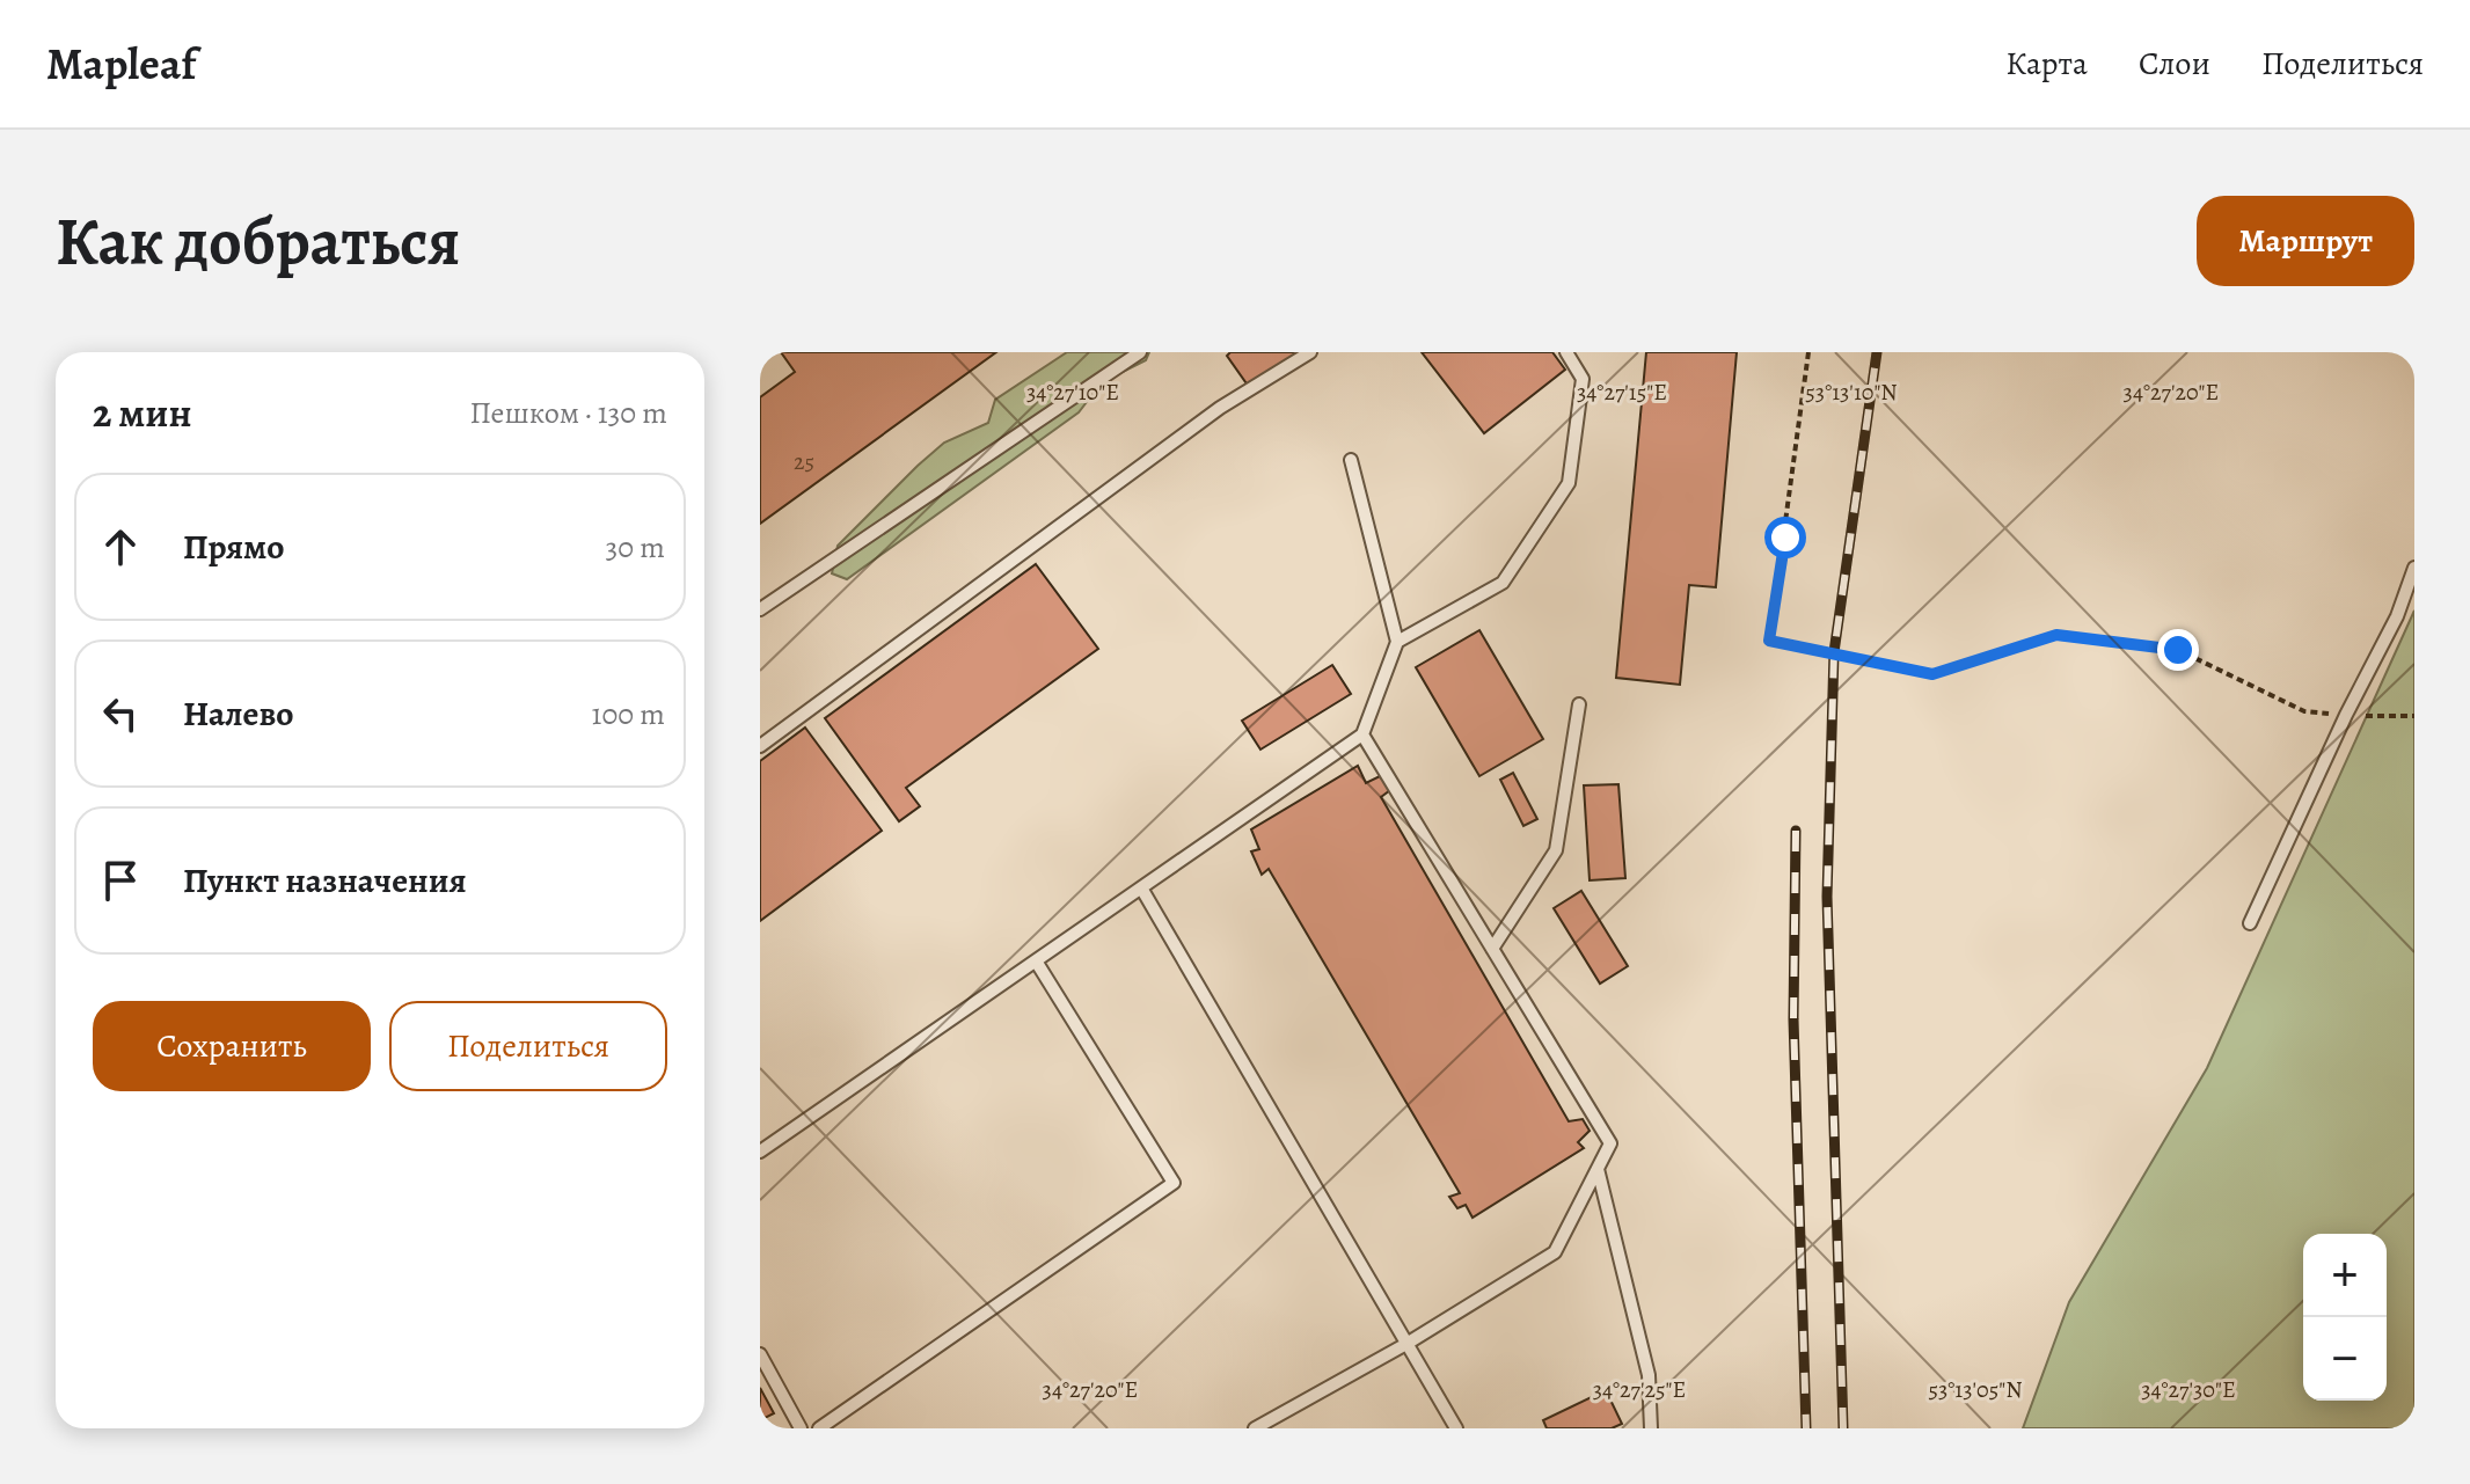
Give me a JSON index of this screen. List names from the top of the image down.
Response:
{
  "house_numbers": ["25"],
  "page": {
    "header": "Mapleaf",
    "nav": ["Карта", "Слои", "Поделиться"],
    "buttons": [
      "Маршрут",
      ["Сохранить", "Поделиться"]
    ],
    "title": "Как добраться",
    "heading": ["2 мин", "Пешком · 130 m"],
    "list": [
      ["Прямо", "30 m"],
      ["Налево", "100 m"],
      "Пункт назначения"
    ],
    "map_buttons": ["+", "−"]
  },
  "coordinates": [
    "34°27'10\"E",
    "34°27'15\"E",
    "34°27'20\"E",
    "53°13'10\"N",
    "53°13'05\"N",
    "34°27'25\"E",
    "34°27'30\"E"
  ]
}
